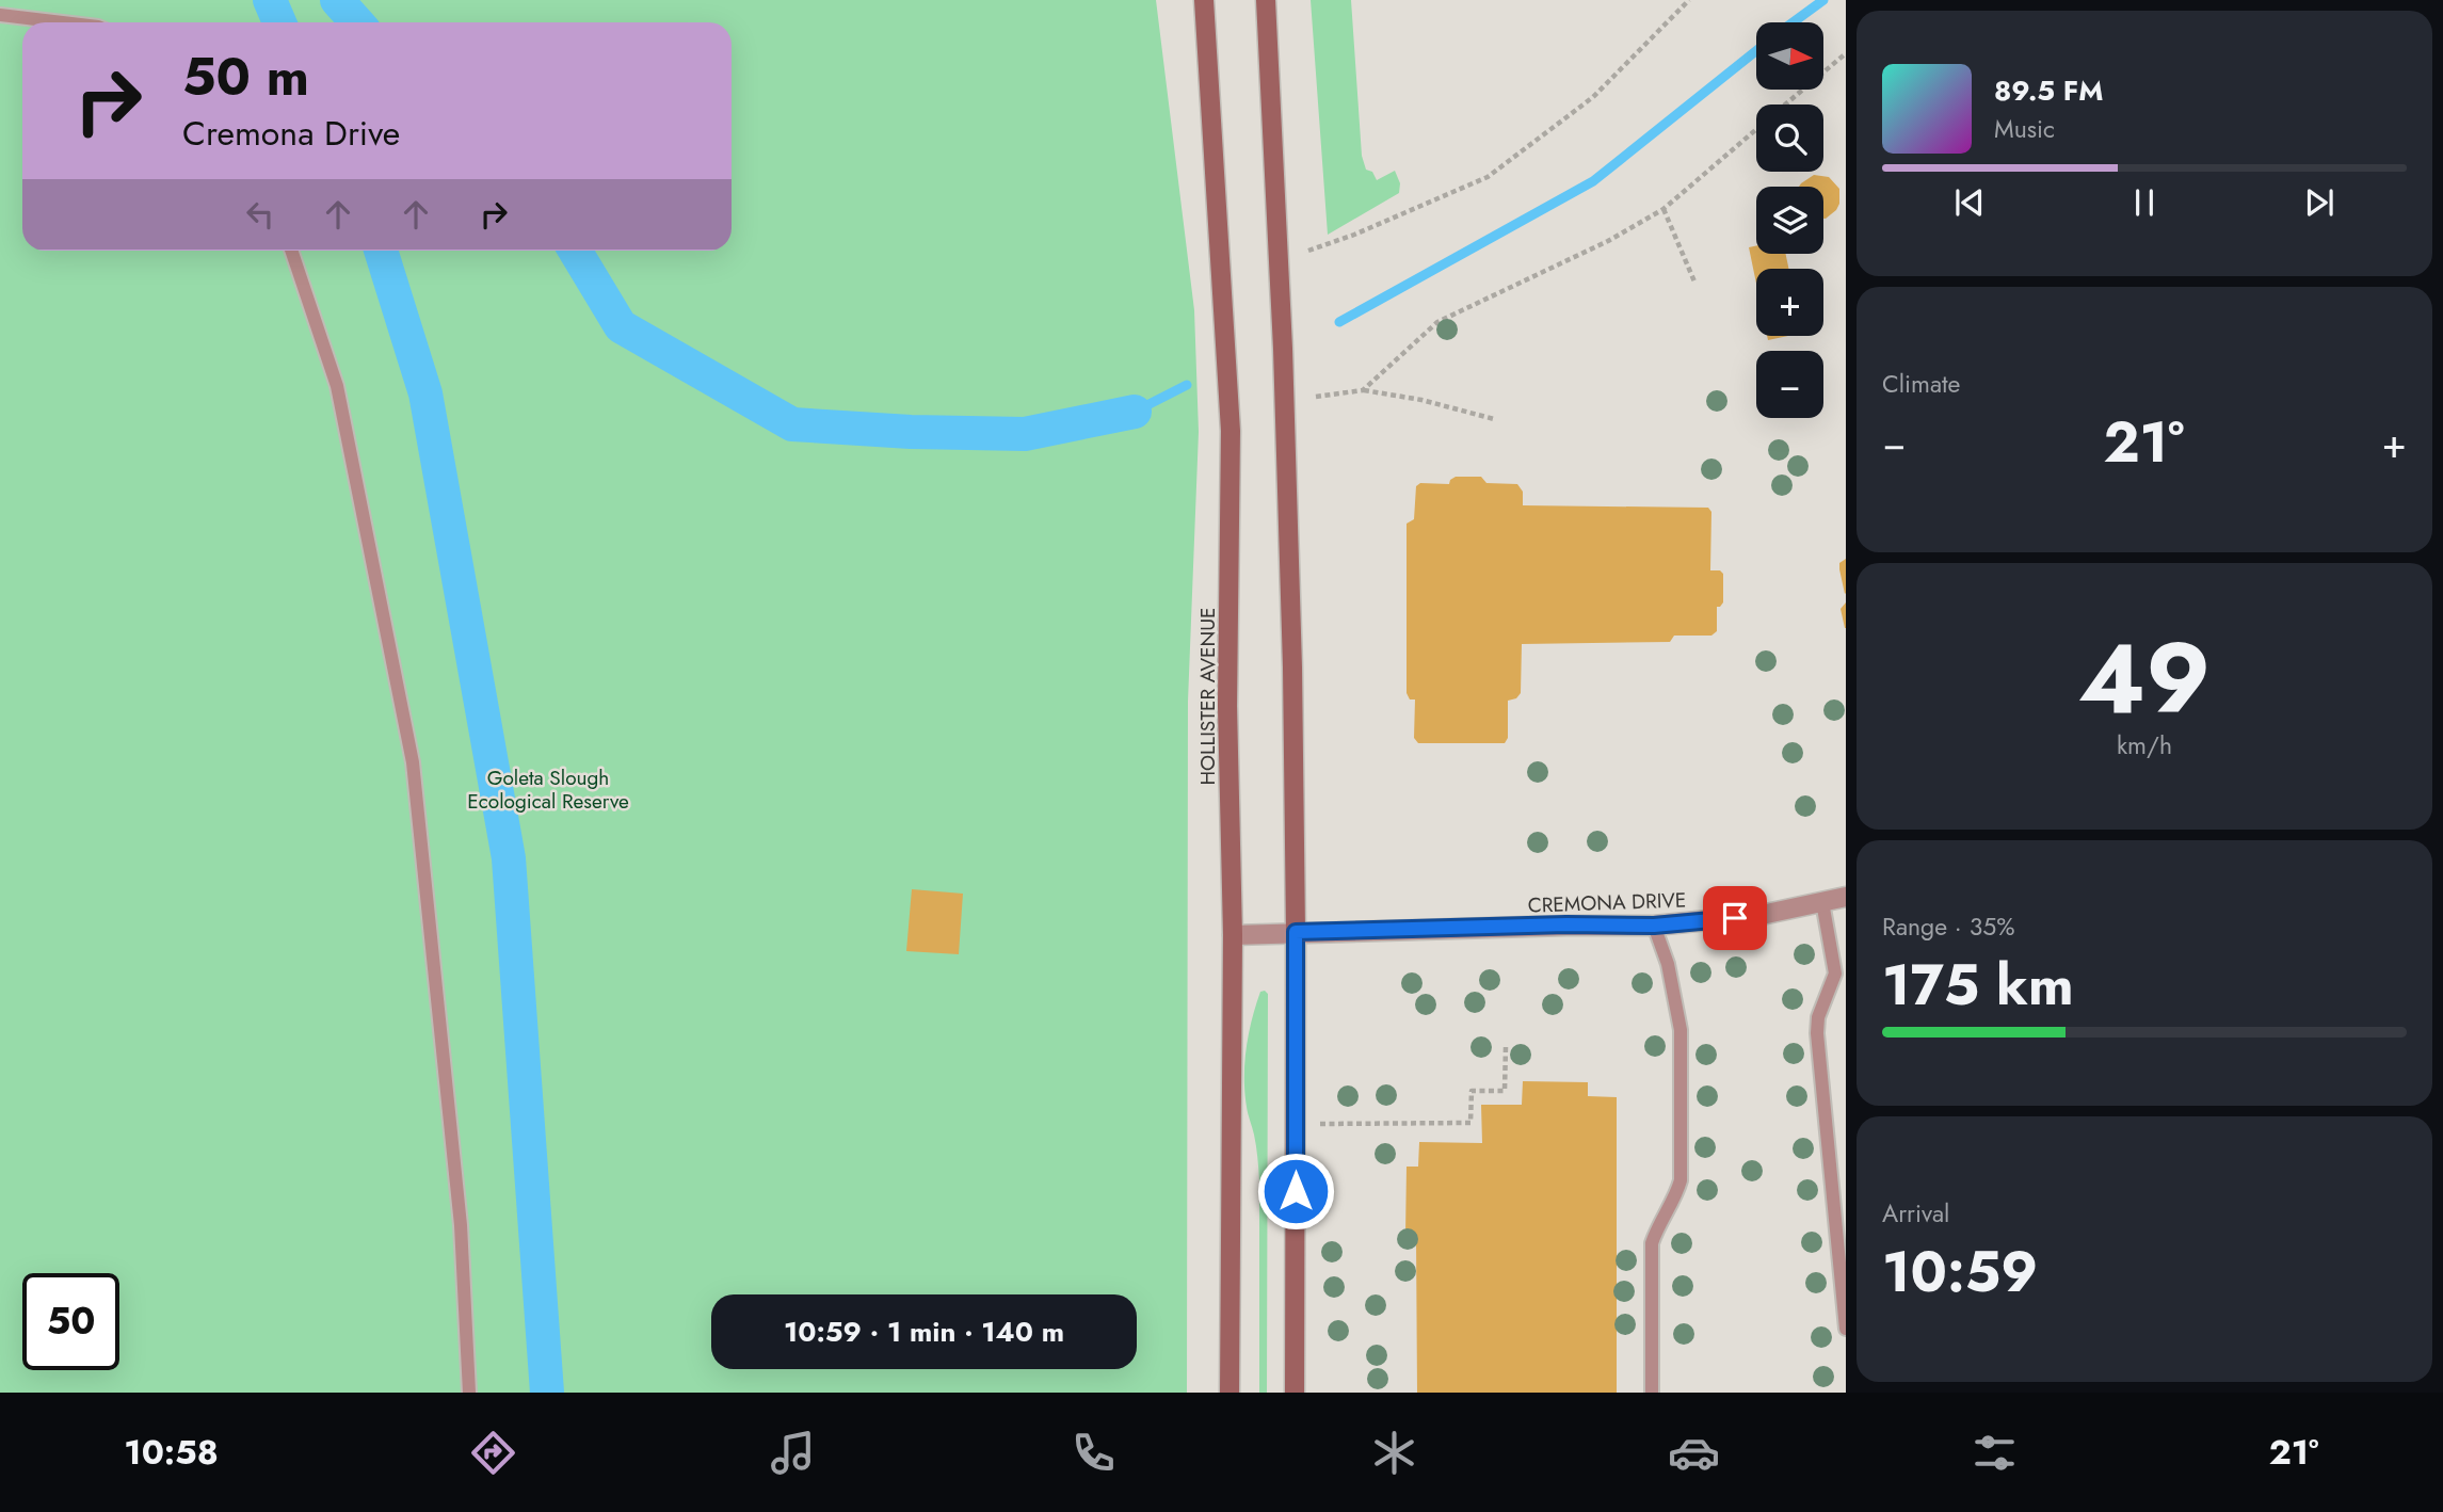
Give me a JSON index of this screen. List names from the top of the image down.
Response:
{
  "streets": {
    "main road": ["HOLLISTER AVENUE"],
    "street": ["CREMONA DRIVE"]
  },
  "crossings": [
    ["HOLLISTER AVENUE", "CREMONA DRIVE"]
  ],
  "parks": ["Goleta Slough Ecological Reserve"],
  "north": "right",
  "page": {
    "map_buttons": ["+", "−"],
    "turn": ["50 m", "Cremona Drive"],
    "song": ["89.5 FM", "Music"],
    "tile": [
      "Climate",
      ["49", "km/h"],
      ["Range · 35%", "175 km"],
      ["Arrival", "10:59"]
    ],
    "heat": ["−", "21°", "+"],
    "limit": "50",
    "trip": "10:59 · 1 min · 140 m",
    "tabs": ["10:58", "21°"]
  }
}
